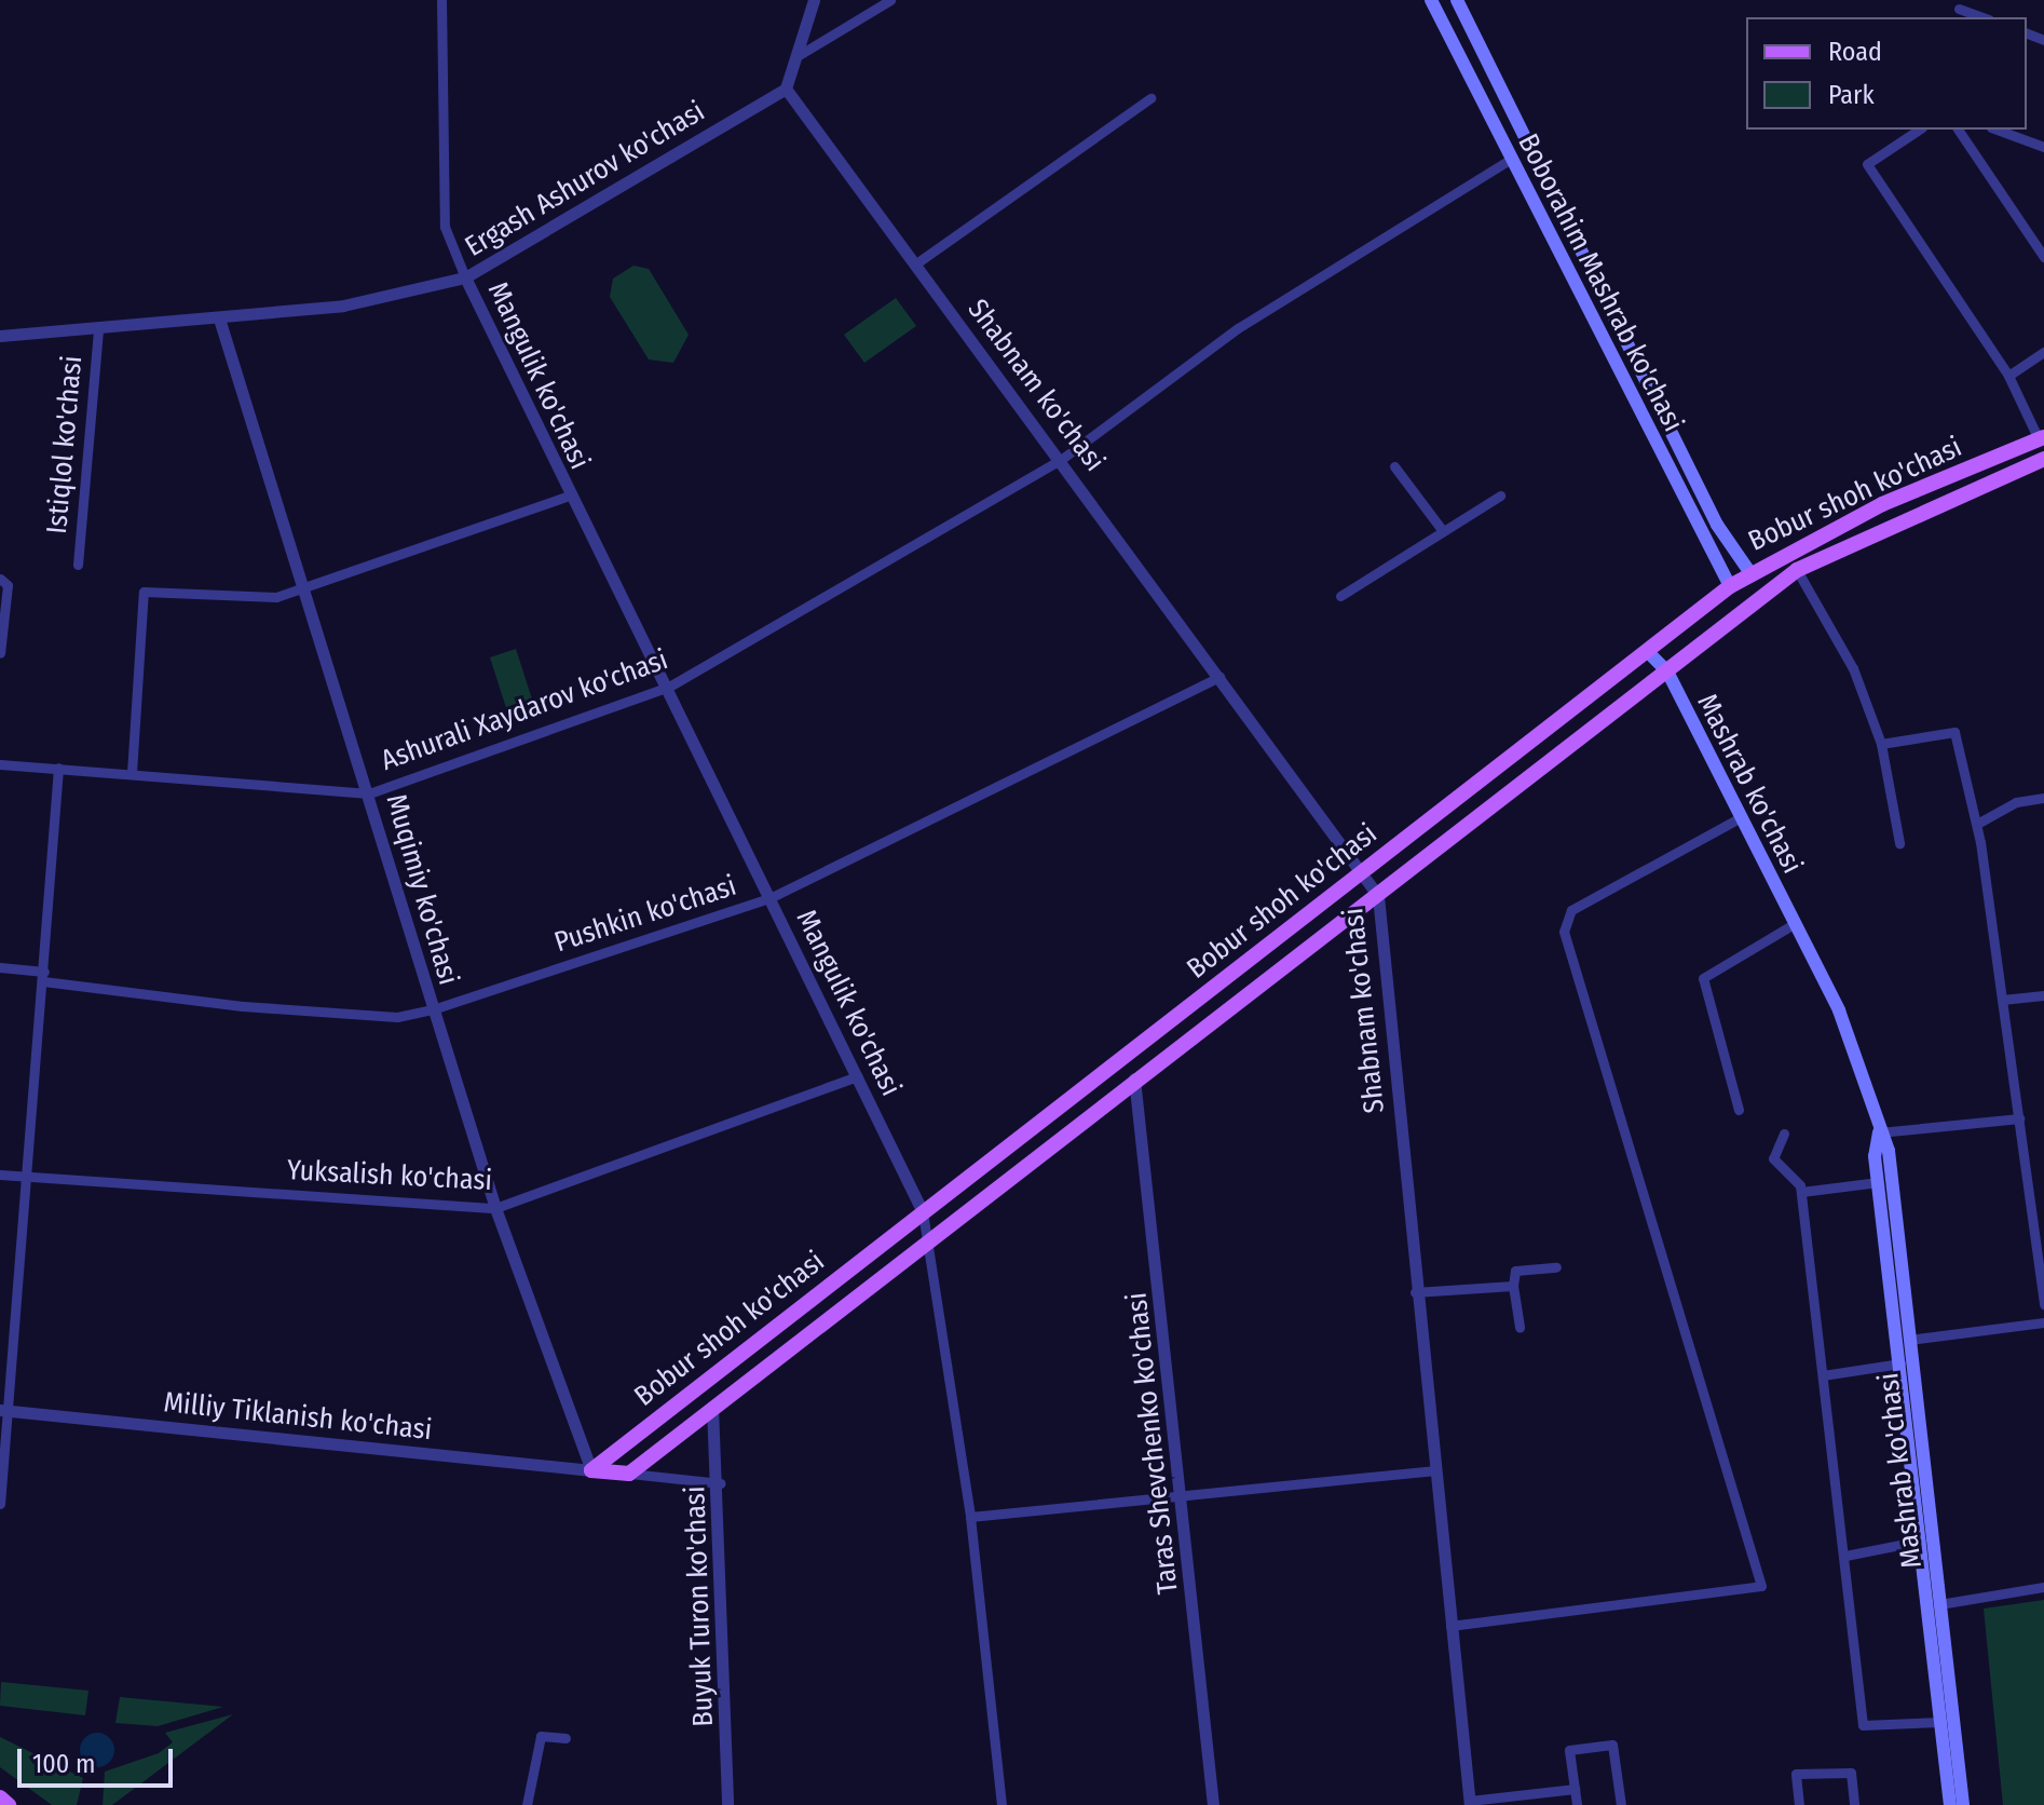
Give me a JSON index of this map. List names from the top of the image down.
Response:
{
  "streets": {
    "main road": ["Boborahim Mashrab ko'chasi", "Bobur shoh ko'chasi", "Mashrab ko'chasi"],
    "street": [
      "Ergash Ashurov ko'chasi",
      "Mangulik ko'chasi",
      "Shabnam ko'chasi",
      "Istiqlol ko'chasi",
      "Ashurali Xaydarov ko'chasi",
      "Muqimiy ko'chasi",
      "Pushkin ko'chasi",
      "Yuksalish ko'chasi",
      "Milliy Tiklanish ko'chasi",
      "Taras Shevchenko ko'chasi",
      "Buyuk Turon ko'chasi"
    ]
  },
  "crossings": [
    ["Ergash Ashurov ko'chasi", "Mangulik ko'chasi"],
    ["Ergash Ashurov ko'chasi", "Shabnam ko'chasi"],
    ["Ergash Ashurov ko'chasi", "Istiqlol ko'chasi"],
    ["Ergash Ashurov ko'chasi", "Muqimiy ko'chasi"],
    ["Boborahim Mashrab ko'chasi", "Bobur shoh ko'chasi"],
    ["Boborahim Mashrab ko'chasi", "Ashurali Xaydarov ko'chasi"],
    ["Mangulik ko'chasi", "Bobur shoh ko'chasi"],
    ["Mangulik ko'chasi", "Ashurali Xaydarov ko'chasi"],
    ["Mangulik ko'chasi", "Pushkin ko'chasi"],
    ["Mangulik ko'chasi", "Yuksalish ko'chasi"],
    ["Shabnam ko'chasi", "Bobur shoh ko'chasi"],
    ["Shabnam ko'chasi", "Ashurali Xaydarov ko'chasi"],
    ["Shabnam ko'chasi", "Pushkin ko'chasi"],
    ["Bobur shoh ko'chasi", "Mashrab ko'chasi"],
    ["Bobur shoh ko'chasi", "Muqimiy ko'chasi"],
    ["Bobur shoh ko'chasi", "Milliy Tiklanish ko'chasi"],
    ["Bobur shoh ko'chasi", "Taras Shevchenko ko'chasi"],
    ["Bobur shoh ko'chasi", "Buyuk Turon ko'chasi"],
    ["Ashurali Xaydarov ko'chasi", "Muqimiy ko'chasi"],
    ["Muqimiy ko'chasi", "Pushkin ko'chasi"],
    ["Muqimiy ko'chasi", "Yuksalish ko'chasi"],
    ["Muqimiy ko'chasi", "Milliy Tiklanish ko'chasi"]
  ],
  "legend": ["Road", "Park"],
  "scale_bar": "100 m"
}
